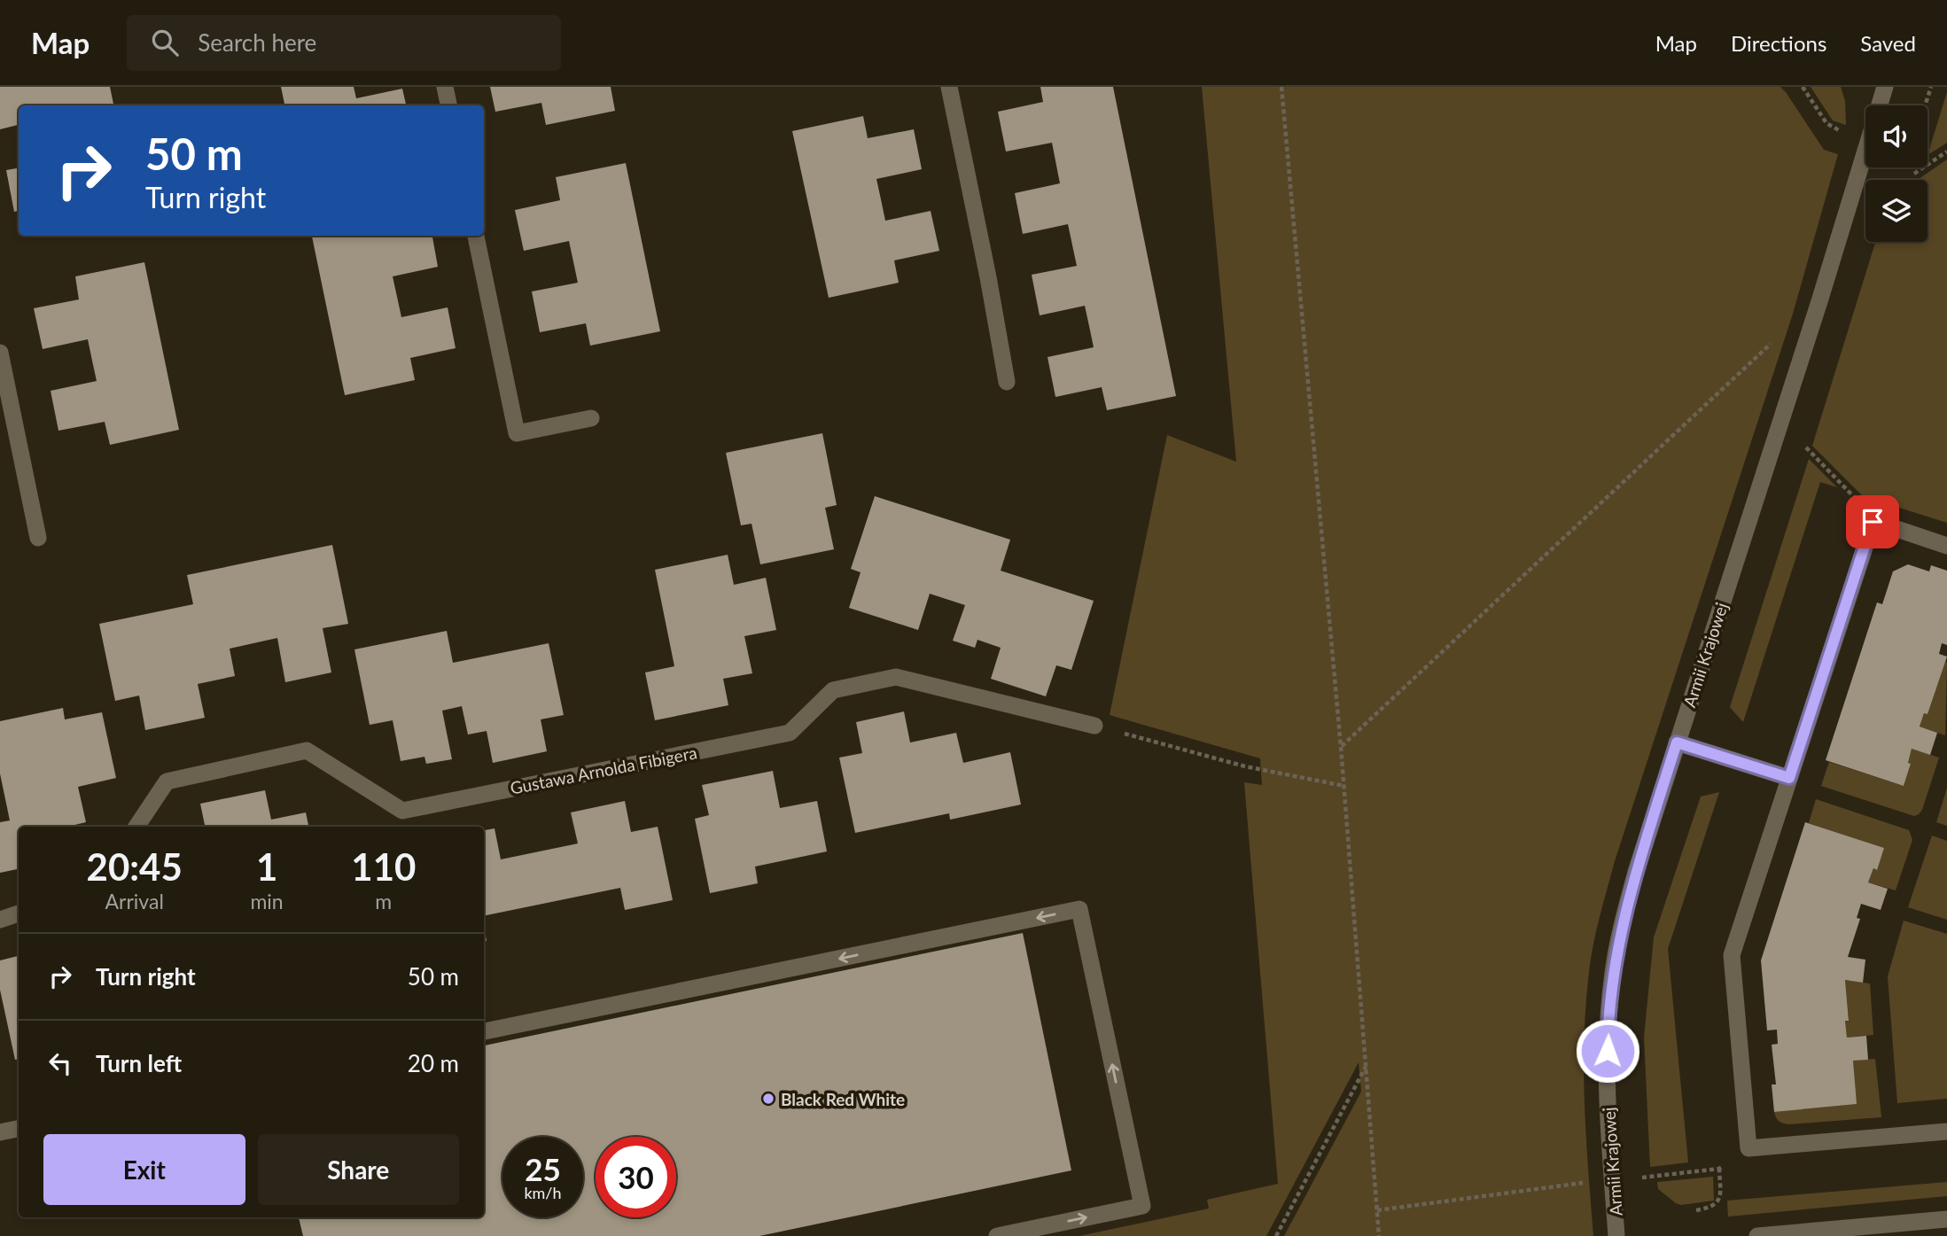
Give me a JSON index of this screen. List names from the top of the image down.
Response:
{
  "streets": {
    "street": ["Armii Krajowej", "Gustawa Arnolda Fibigera"]
  },
  "places": ["Black Red White"],
  "page": {
    "header": "Map",
    "search": "Search here",
    "nav": ["Map", "Directions", "Saved"],
    "turn": ["50 m", "Turn right"],
    "eta": [
      "20:45",
      "Arrival",
      "1",
      "min",
      "110",
      "m"
    ],
    "list": [
      {
        "name": "Turn right",
        "value": "50 m"
      },
      {
        "name": "Turn left",
        "value": "20 m"
      }
    ],
    "buttons": ["Exit", "Share"],
    "speed": "25 km/h",
    "limit": "30"
  }
}
